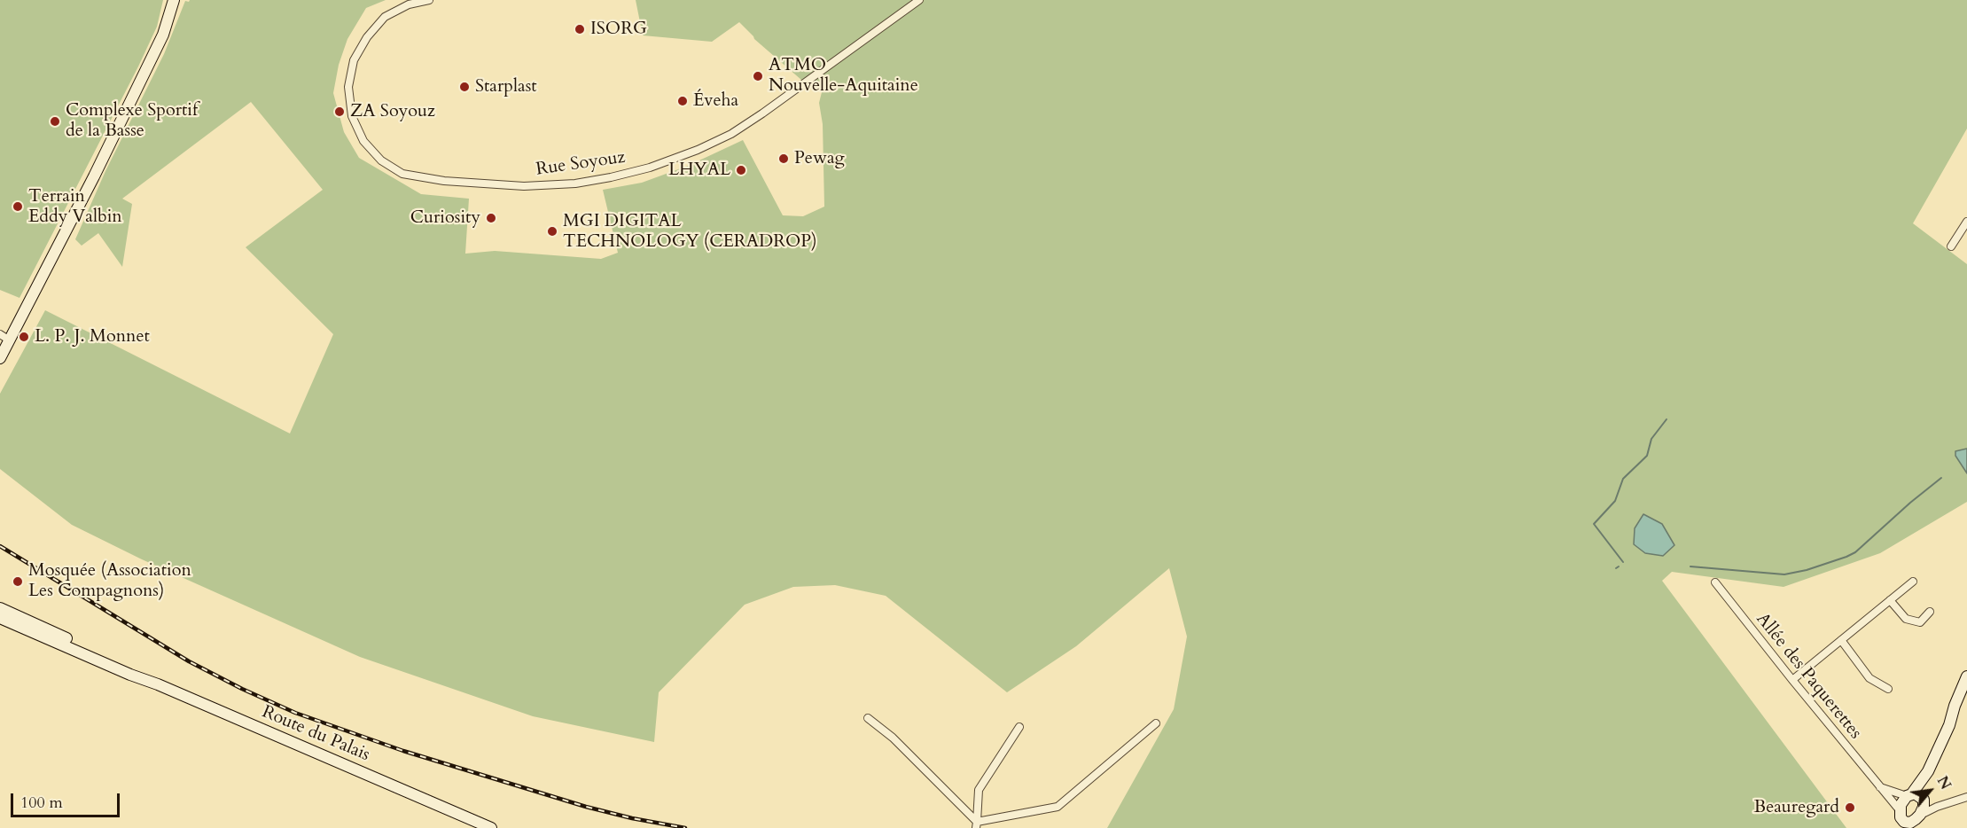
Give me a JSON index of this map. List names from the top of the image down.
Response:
{
  "streets": {
    "main road": ["Route du Palais"],
    "street": ["Rue Soyouz", "Allée des Paquerettes"]
  },
  "places": [
    "ISORG",
    "ATMO Nouvelle-Aquitaine",
    "Starplast",
    "Éveha",
    "ZA Soyouz",
    "Complexe Sportif de la Basse",
    "Pewag",
    "LHYAL",
    "Terrain Eddy Valbin",
    "Curiosity",
    "MGI DIGITAL TECHNOLOGY (CERADROP)",
    "L. P. J. Monnet",
    "Mosquée (Association Les Compagnons)",
    "Beauregard"
  ],
  "scale_bar": "100 m",
  "north": "top right"
}
